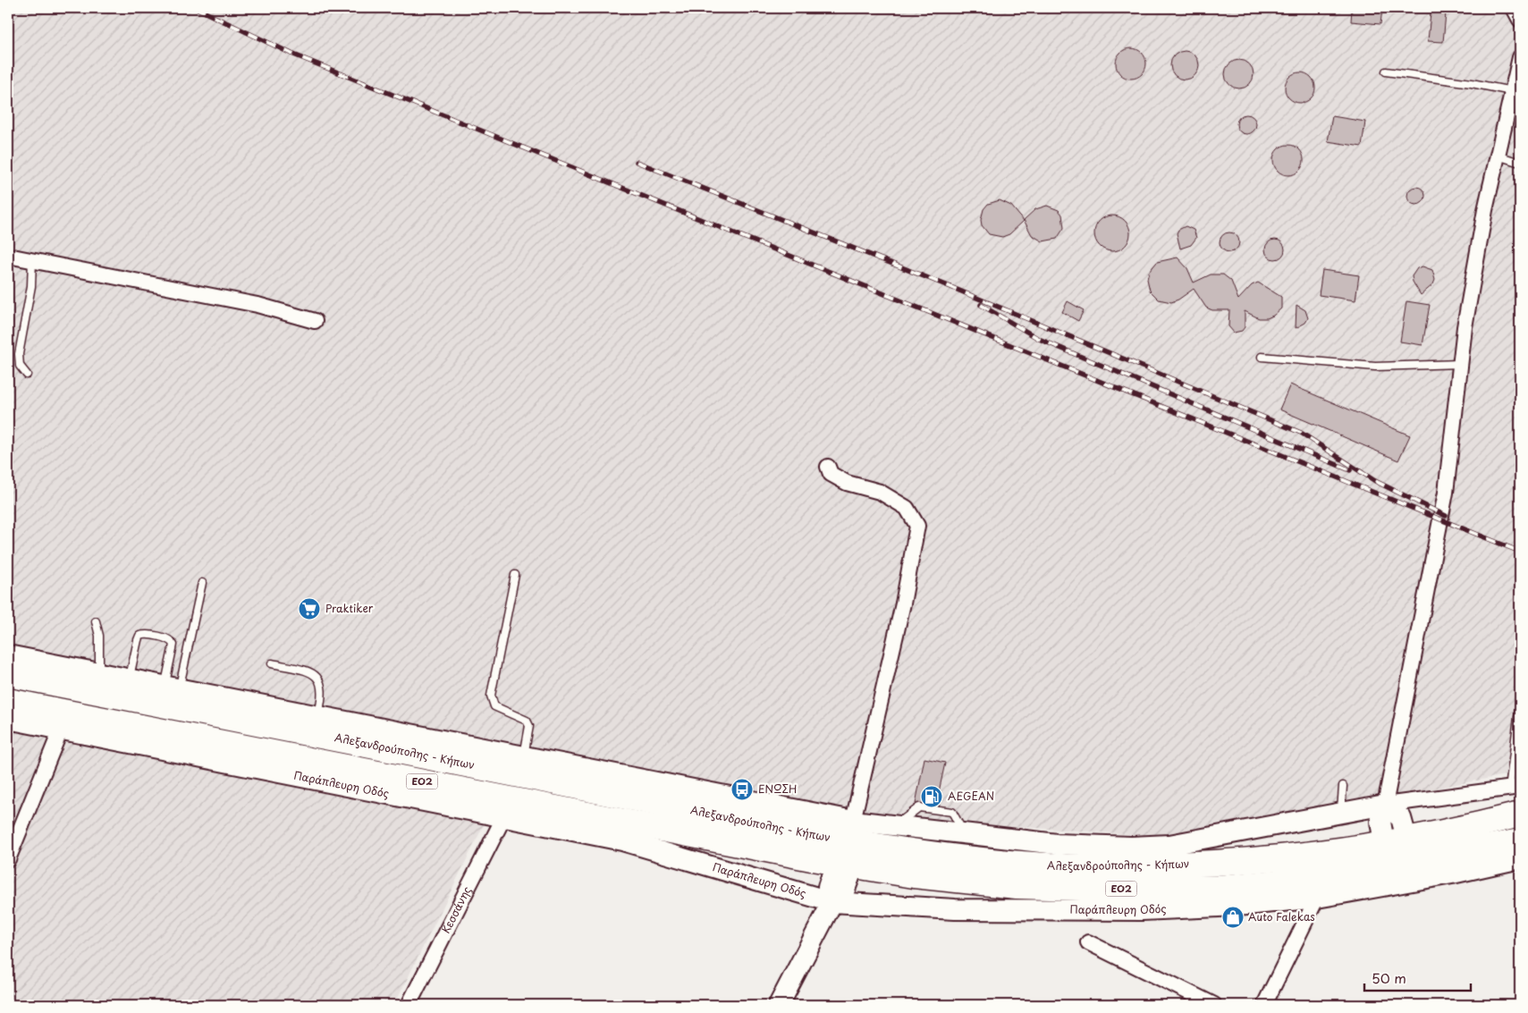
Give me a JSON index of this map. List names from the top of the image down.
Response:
{
  "streets": {
    "highway": ["Αλεξανδρούπολης - Κήπων", "ΕΟ2"],
    "street": ["Παράπλευρη Οδός", "Κεσσάνης"]
  },
  "crossings": [
    ["Παράπλευρη Οδός", "Κεσσάνης"]
  ],
  "places": {
    "supermarket": ["Praktiker"],
    "bus stop": ["ΕΝΩΣΗ"],
    "fuel station": ["AEGEAN"],
    "shop": ["Auto Falekas"]
  },
  "scale_bar": "50 m"
}
